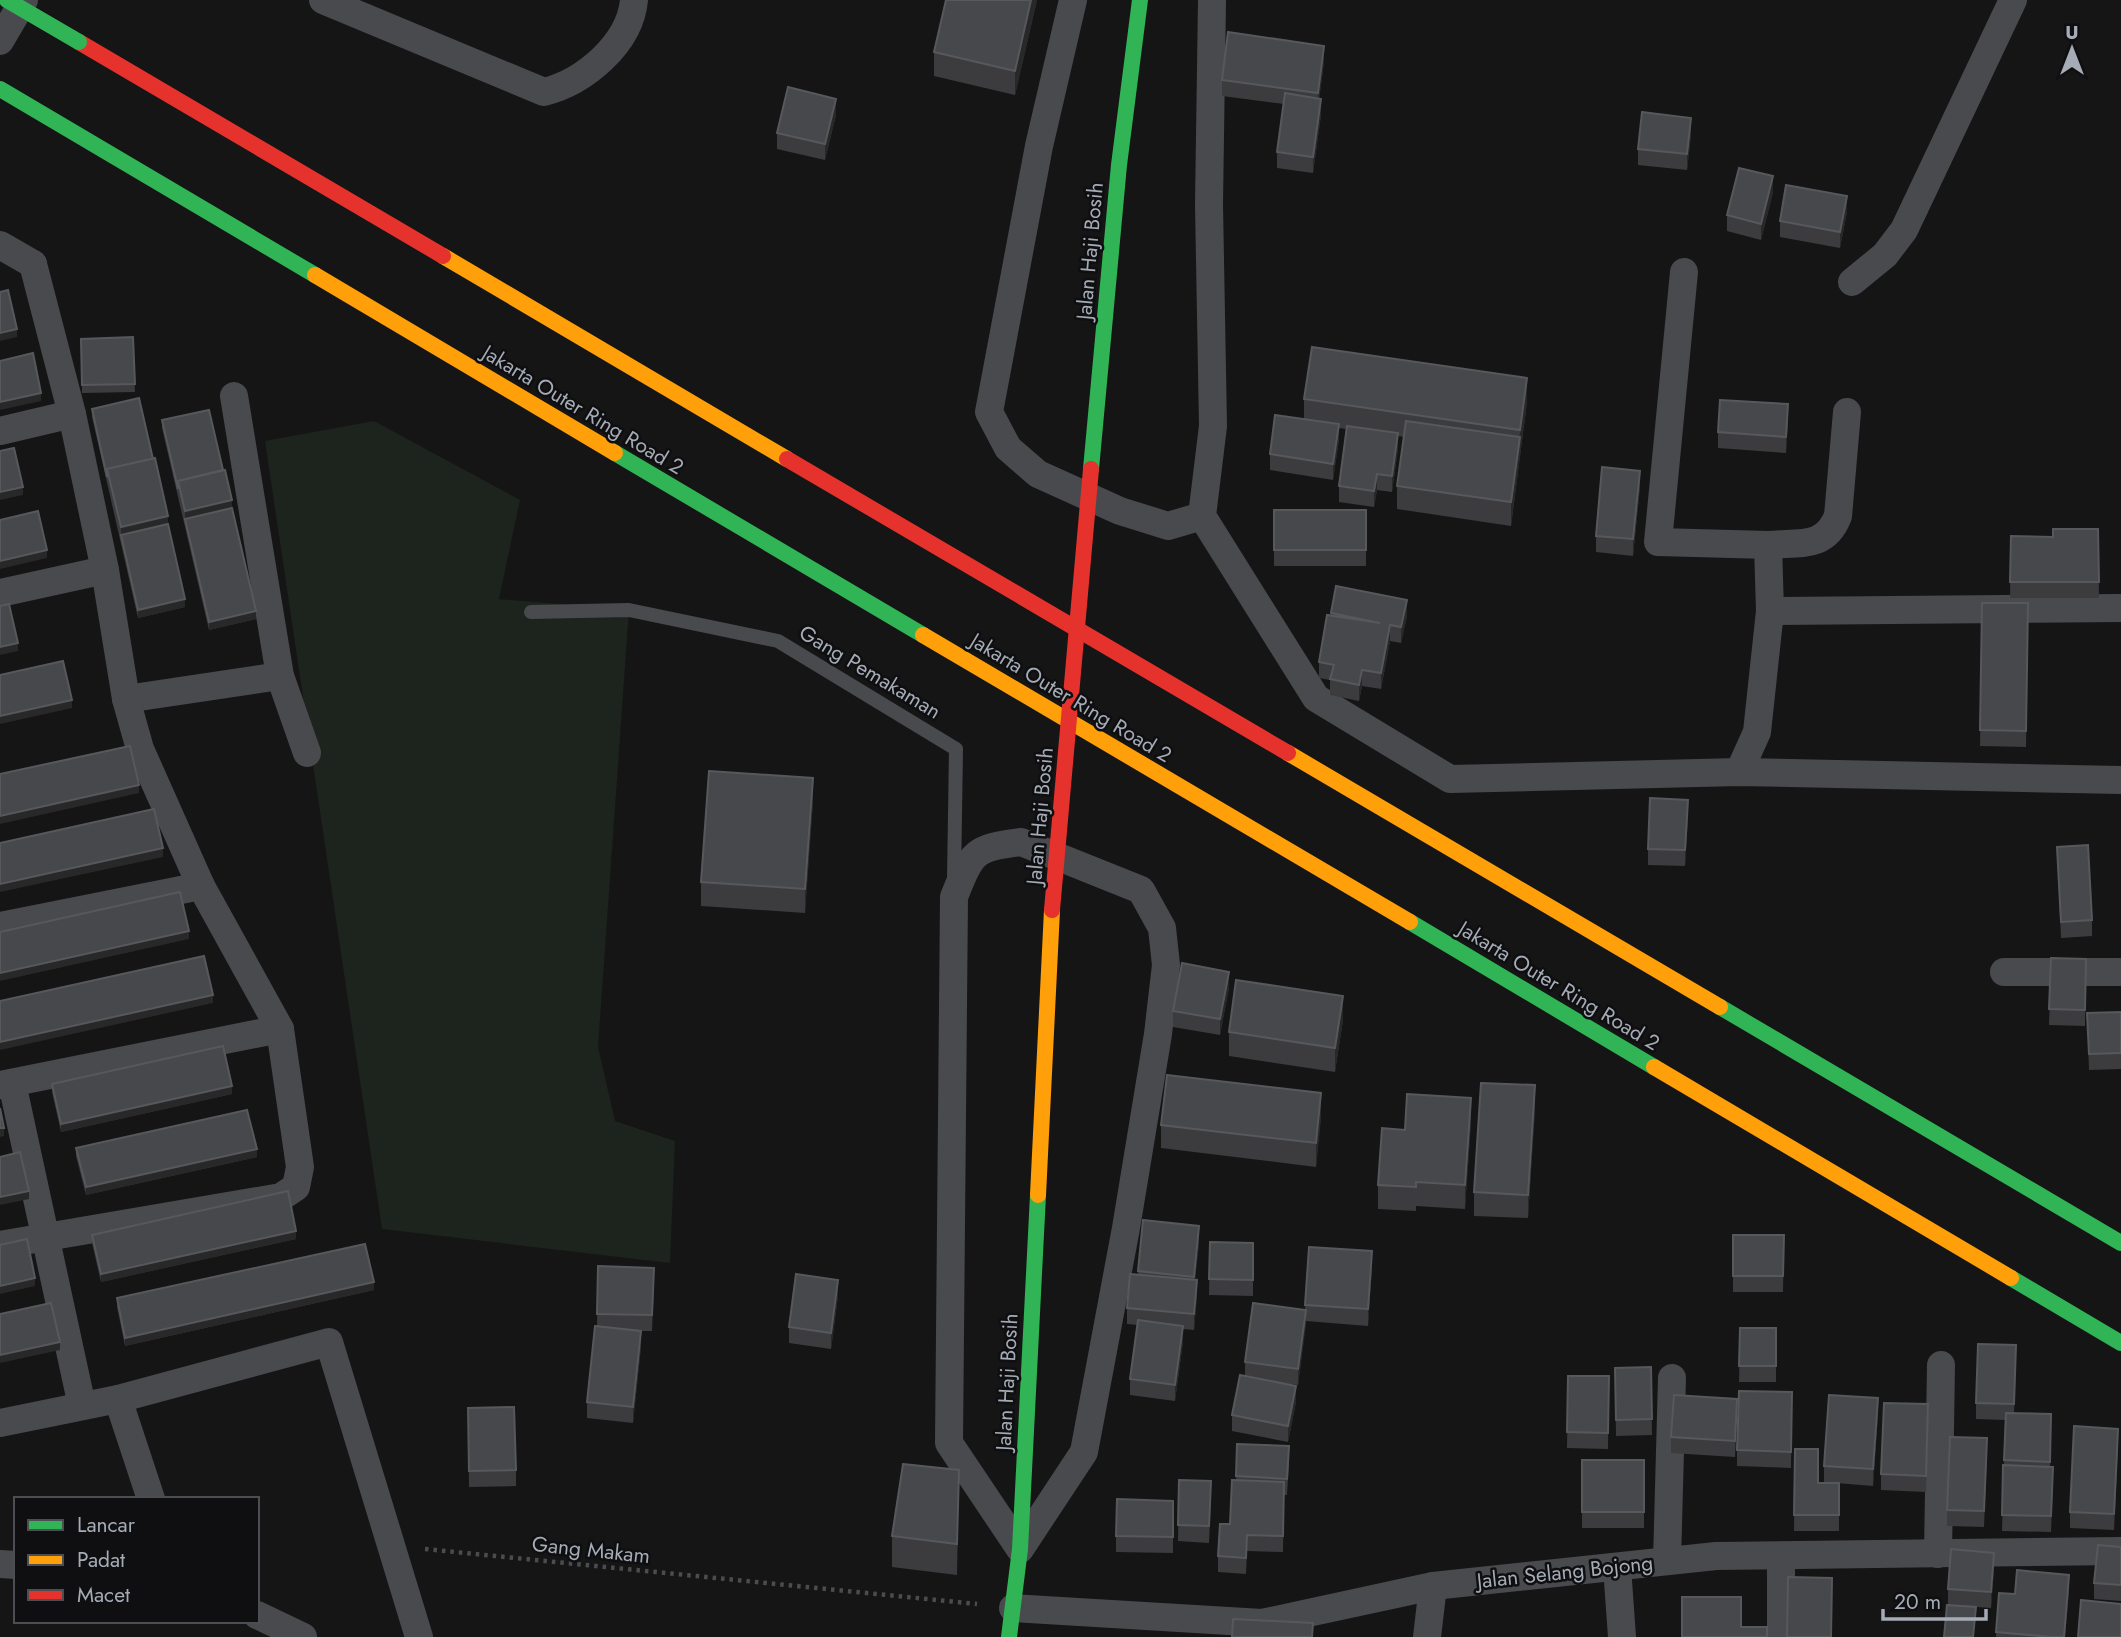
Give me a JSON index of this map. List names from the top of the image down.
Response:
{
  "streets": {
    "main road": ["Jalan Haji Bosih", "Jakarta Outer Ring Road 2"],
    "street": ["Jalan Selang Bojong"],
    "lane": ["Gang Pemakaman"],
    "path": ["Gang Makam"]
  },
  "crossings": [
    ["Jalan Haji Bosih", "Gang Makam"],
    ["Jalan Haji Bosih", "Jalan Selang Bojong"],
    ["Gang Makam", "Jalan Selang Bojong"]
  ],
  "legend": ["Lancar", "Padat", "Macet"],
  "scale_bar": "20 m",
  "north": "top"
}
